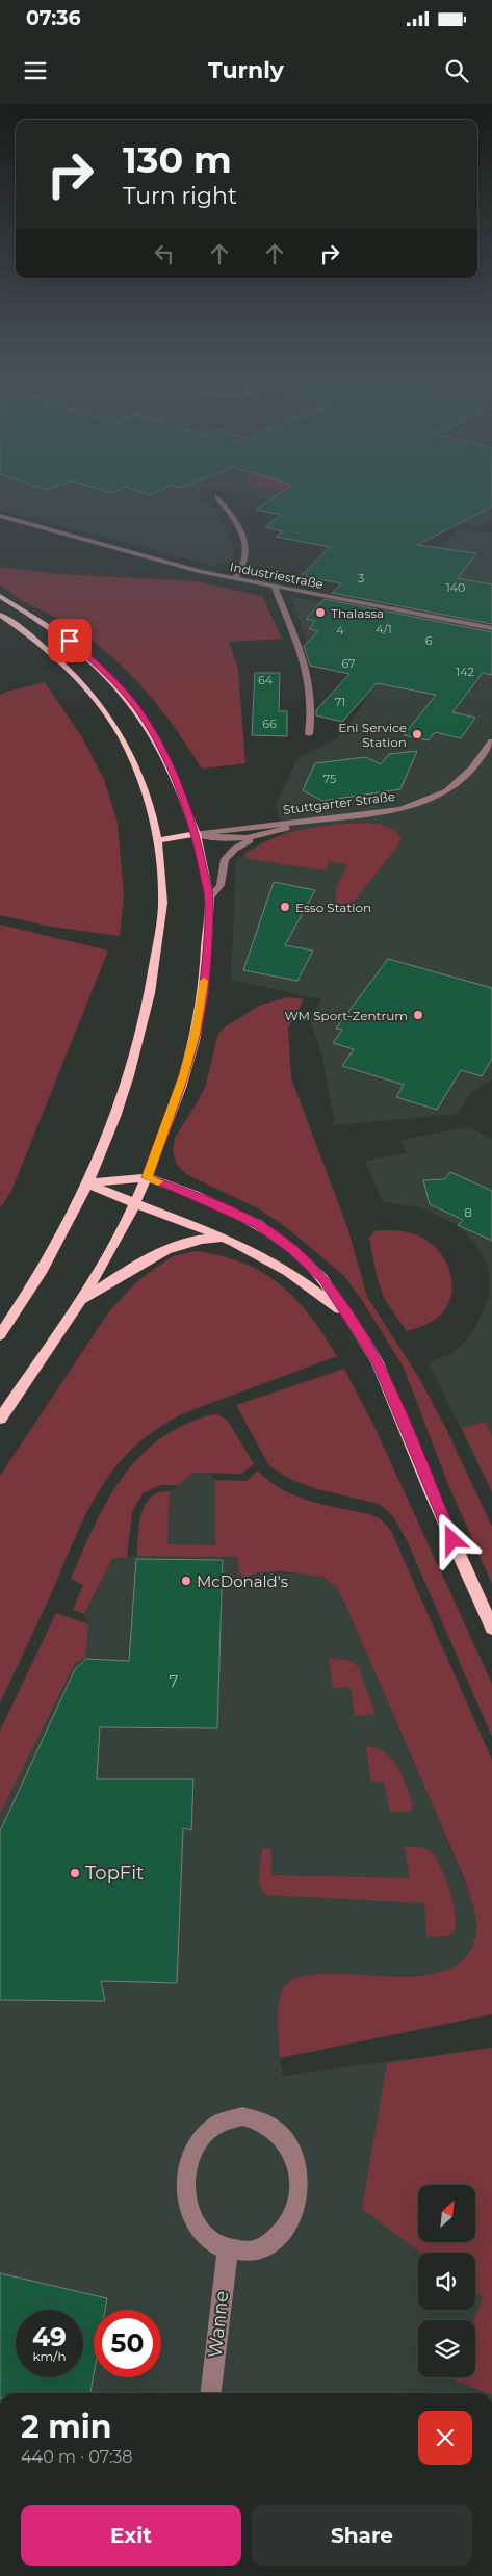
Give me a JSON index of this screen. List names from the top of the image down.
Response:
{
  "streets": {
    "street": ["Industriestraße", "Stuttgarter Straße", "Wanne"]
  },
  "places": [
    "Thalassa",
    "Eni Service Station",
    "Esso Station",
    "WM Sport-Zentrum",
    "McDonald's",
    "TopFit"
  ],
  "house_numbers": [
    "3",
    "140",
    "4/1",
    "4",
    "6",
    "67",
    "142",
    "64",
    "71",
    "66",
    "75",
    "8",
    "7"
  ],
  "north": "top right",
  "page": {
    "status": "07:36",
    "header": "Turnly",
    "turn": ["130 m", "Turn right"],
    "speed": "49 km/h",
    "limit": "50",
    "heading": ["2 min", "440 m · 07:38"],
    "buttons": ["Exit", "Share"]
  }
}
